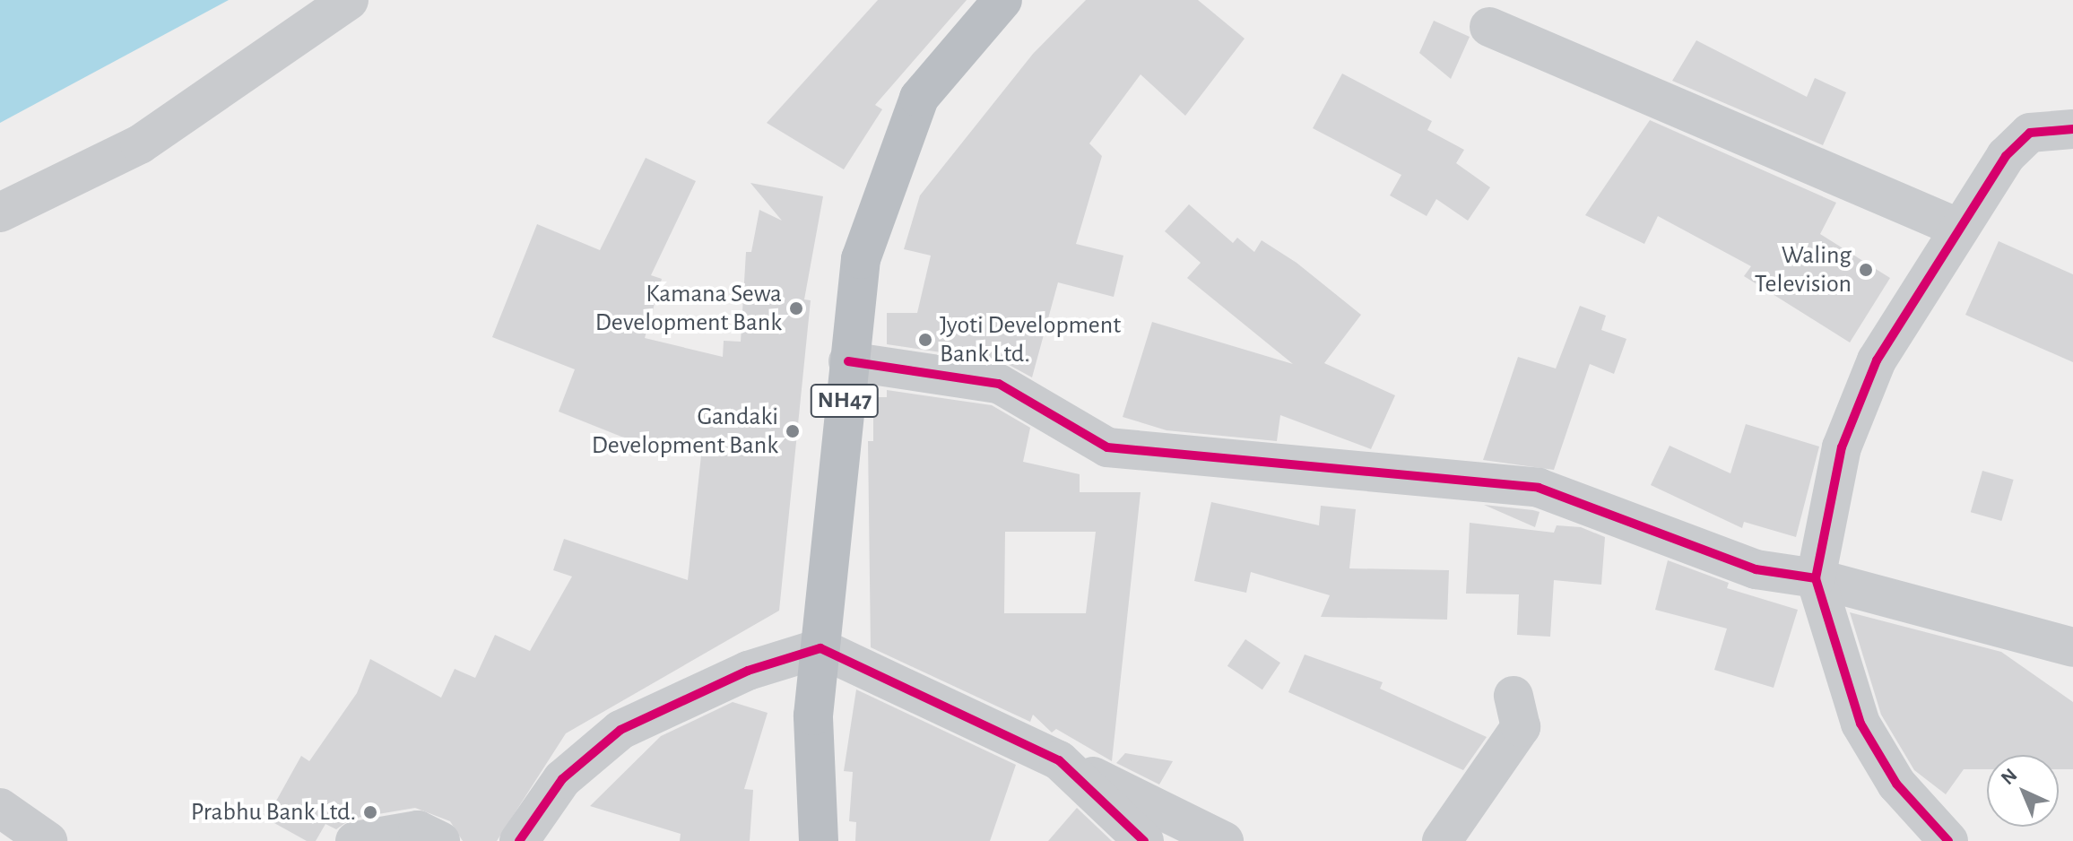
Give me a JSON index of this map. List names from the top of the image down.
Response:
{
  "streets": {
    "highway": ["NH47"]
  },
  "places": [
    "Waling Television",
    "Kamana Sewa Development Bank",
    "Jyoti Development Bank Ltd.",
    "Gandaki Development Bank",
    "Prabhu Bank Ltd."
  ],
  "north": "top left"
}
